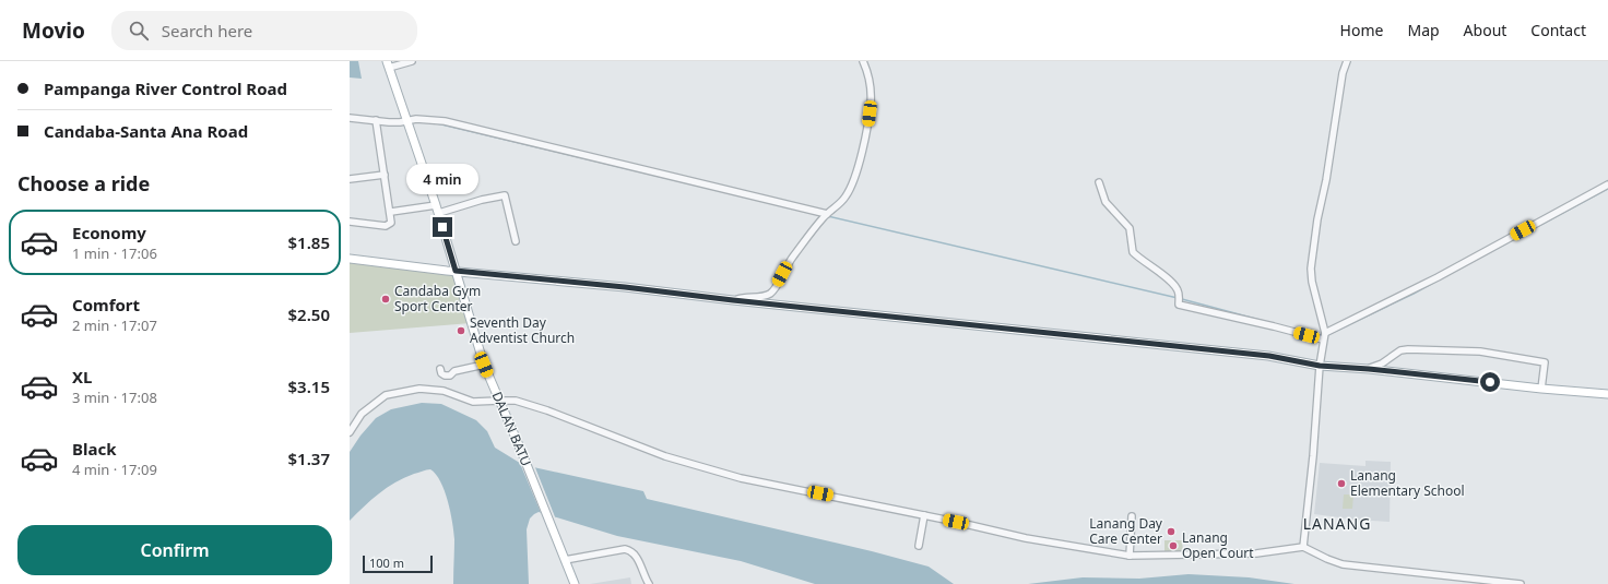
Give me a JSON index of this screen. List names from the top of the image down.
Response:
{
  "streets": {
    "main road": ["DALAN BATU"]
  },
  "districts": ["LANANG"],
  "places": [
    "Candaba Gym Sport Center",
    "Seventh Day Adventist Church",
    "Lanang Elementary School",
    "Lanang Day Care Center",
    "Lanang Open Court"
  ],
  "scale_bar": "100 m",
  "page": {
    "header": "Movio",
    "search": "Search here",
    "nav": [
      "Home",
      "Map",
      "About",
      "Contact"
    ],
    "banner": ["Pampanga River Control Road", "Candaba-Santa Ana Road"],
    "heading": "Choose a ride",
    "bubble": "4 min",
    "list": [
      {
        "name": "Economy",
        "note": "1 min · 17:06",
        "value": "$1.85"
      },
      {
        "name": "Comfort",
        "note": "2 min · 17:07",
        "value": "$2.50"
      },
      {
        "name": "XL",
        "note": "3 min · 17:08",
        "value": "$3.15"
      },
      {
        "name": "Black",
        "note": "4 min · 17:09",
        "value": "$1.37"
      }
    ],
    "buttons": "Confirm",
    "scale": "100 m"
  }
}
